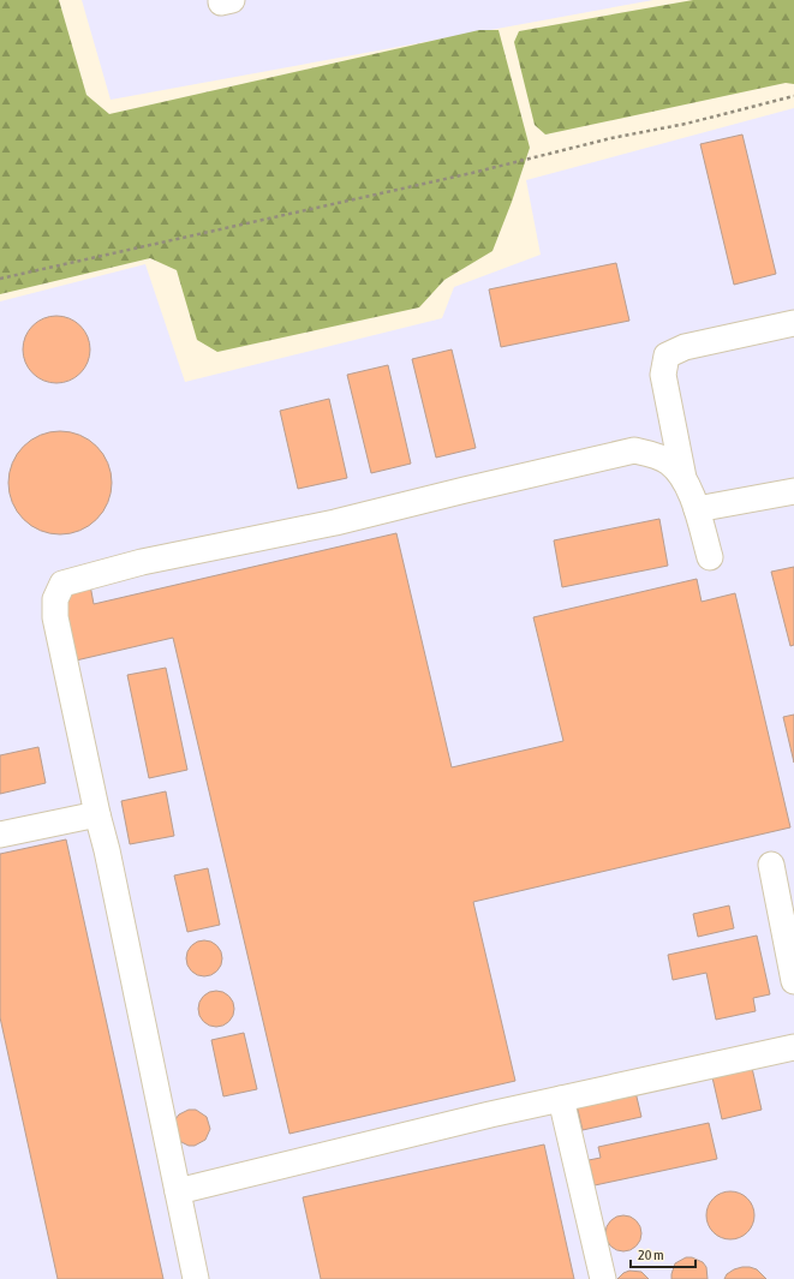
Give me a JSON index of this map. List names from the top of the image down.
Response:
{
  "scale_bar": "20 m"
}
